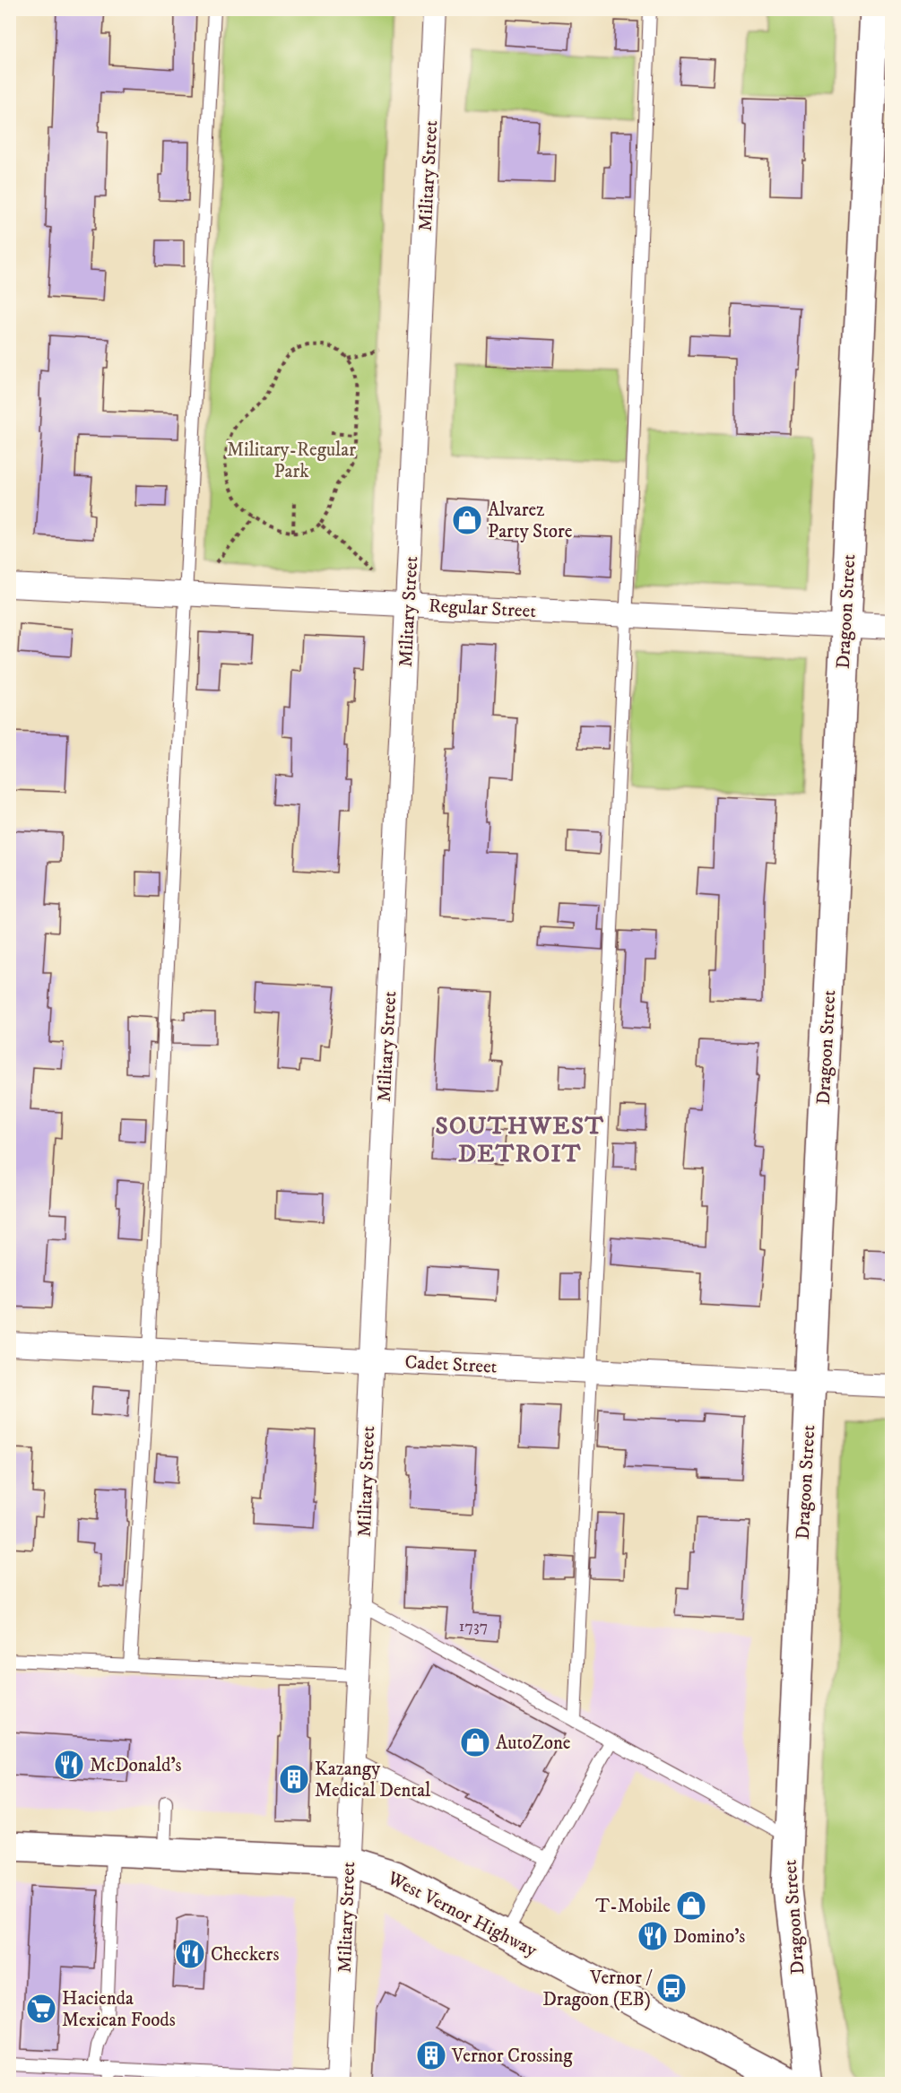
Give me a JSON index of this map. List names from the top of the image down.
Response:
{
  "streets": {
    "main road": ["Dragoon Street", "West Vernor Highway"],
    "street": ["Military Street", "Regular Street", "Cadet Street"]
  },
  "crossings": [
    ["Military Street", "Regular Street"],
    ["Military Street", "Cadet Street"],
    ["Military Street", "West Vernor Highway"],
    ["Regular Street", "Dragoon Street"],
    ["Dragoon Street", "Cadet Street"]
  ],
  "districts": ["SOUTHWEST DETROIT"],
  "parks": ["Military-Regular Park"],
  "places": {
    "shop": ["Alvarez Party Store", "AutoZone", "T-Mobile"],
    "restaurant": ["McDonald's", "Domino's", "Checkers"],
    "building": ["Kazangy Medical Dental", "Vernor Crossing"],
    "bus stop": ["Vernor / Dragoon (EB)"],
    "supermarket": ["Hacienda Mexican Foods"]
  },
  "house_numbers": ["1737"]
}
